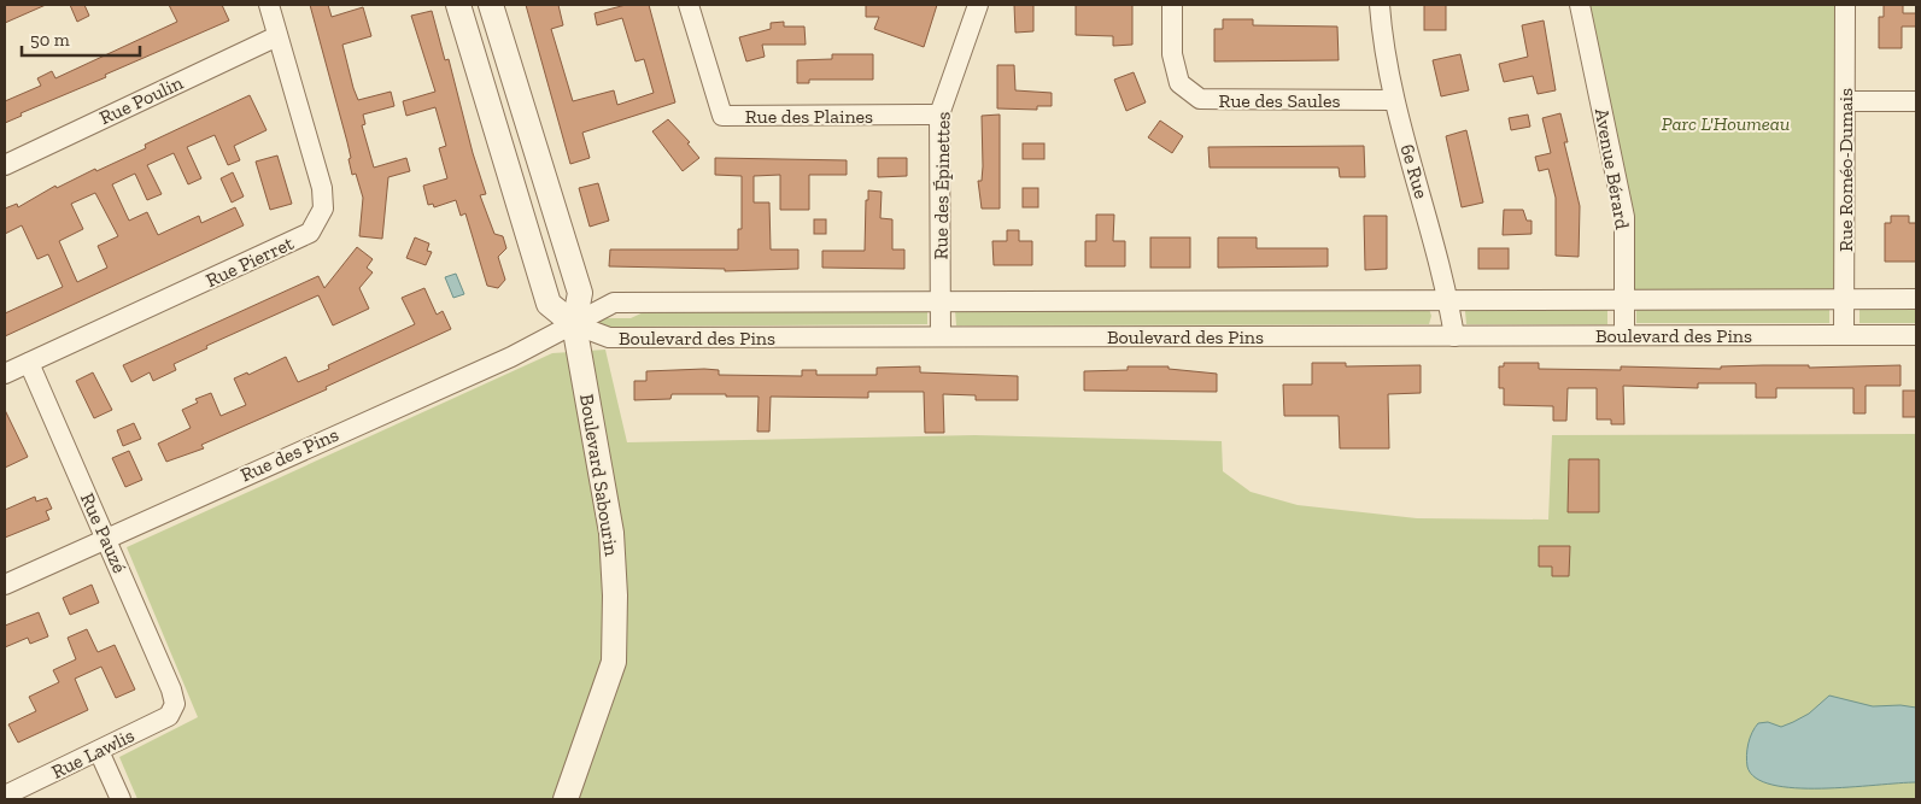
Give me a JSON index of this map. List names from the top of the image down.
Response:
{
  "streets": {
    "street": [
      "Rue Poulin",
      "Rue des Saules",
      "Rue des Plaines",
      "Avenue Bérard",
      "Rue Roméo-Dumais",
      "6e Rue",
      "Rue des Épinettes",
      "Rue Pierret",
      "Boulevard des Pins",
      "Rue des Pins",
      "Boulevard Sabourin",
      "Rue Pauzé",
      "Rue Lawlis"
    ]
  },
  "crossings": [
    ["Rue Poulin", "Rue Pierret"],
    ["Rue des Saules", "6e Rue"],
    ["Rue des Plaines", "Rue des Épinettes"],
    ["Avenue Bérard", "Boulevard des Pins"],
    ["Rue Roméo-Dumais", "Boulevard des Pins"],
    ["6e Rue", "Boulevard des Pins"],
    ["Rue des Épinettes", "Boulevard des Pins"],
    ["Rue Pierret", "Rue Pauzé"],
    ["Boulevard des Pins", "Rue des Pins"],
    ["Boulevard des Pins", "Boulevard Sabourin"],
    ["Rue des Pins", "Boulevard Sabourin"],
    ["Rue des Pins", "Rue Pauzé"],
    ["Rue Pauzé", "Rue Lawlis"]
  ],
  "parks": ["Parc L'Houmeau"],
  "scale_bar": "50 m"
}
